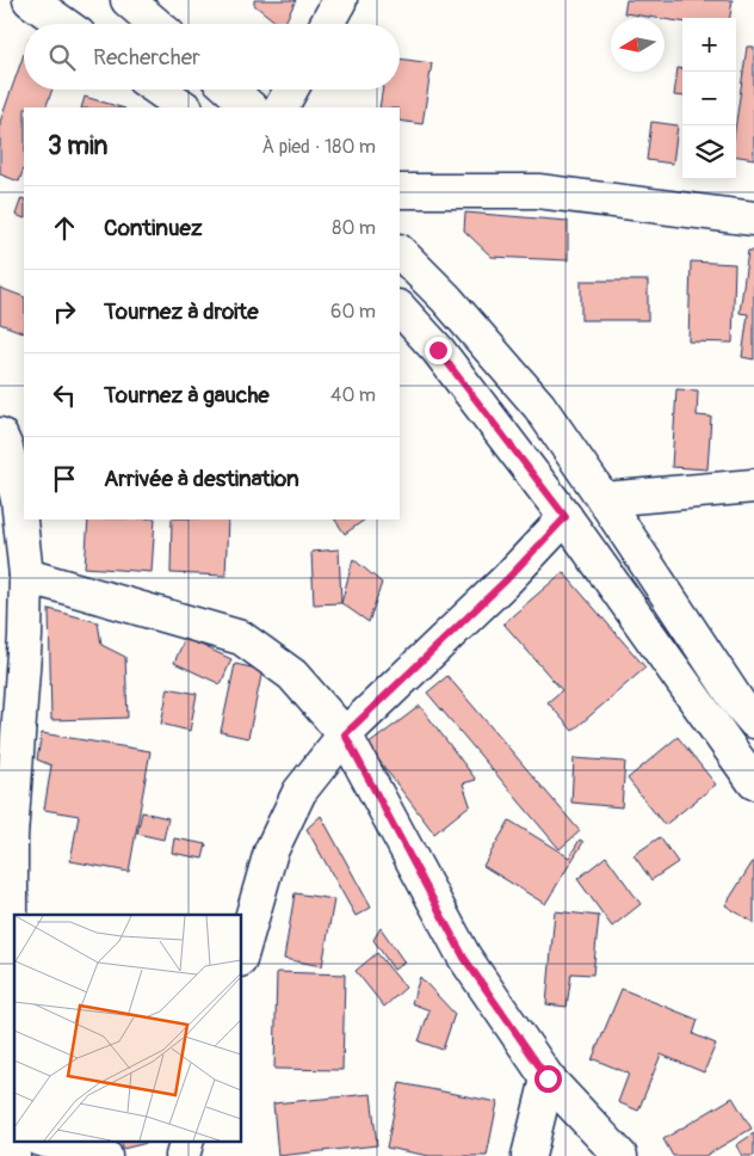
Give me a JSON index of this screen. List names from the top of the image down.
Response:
{
  "north": "left",
  "page": {
    "map_buttons": ["+", "−"],
    "search": "Rechercher",
    "heading": ["3 min", "À pied · 180 m"],
    "list": [
      ["Continuez", "80 m"],
      ["Tournez à droite", "60 m"],
      ["Tournez à gauche", "40 m"],
      "Arrivée à destination"
    ]
  }
}
